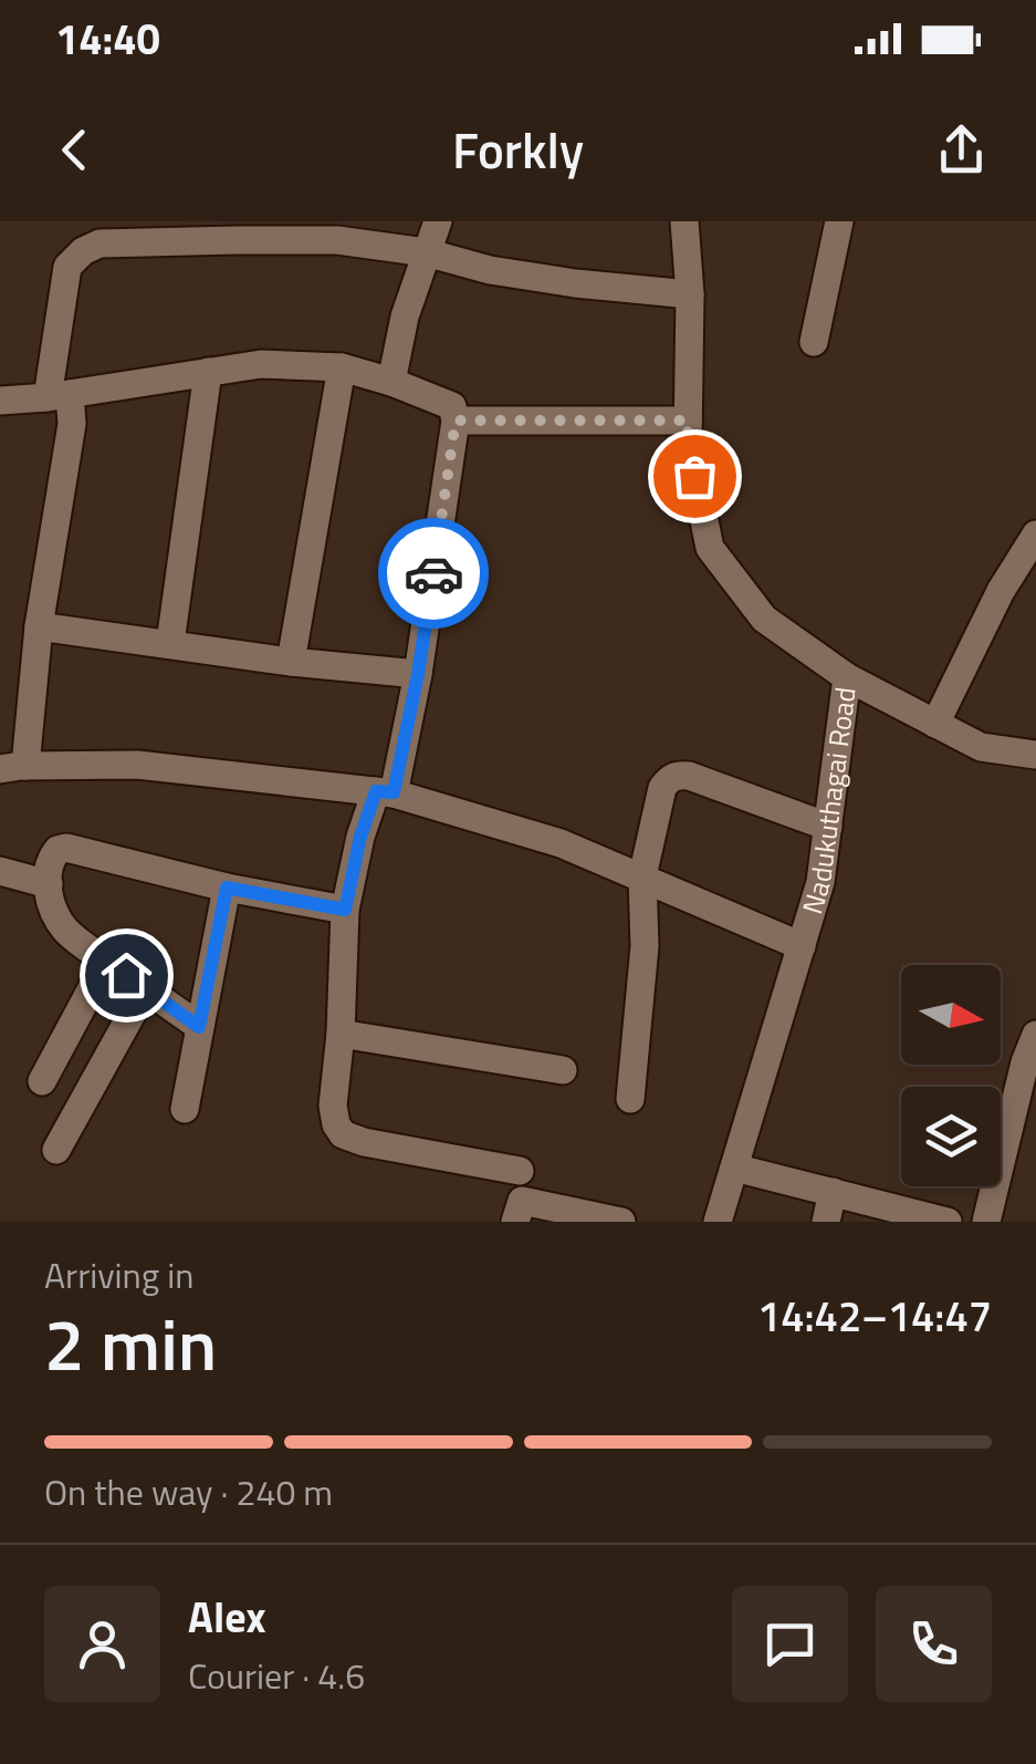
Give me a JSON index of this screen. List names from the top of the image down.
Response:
{
  "streets": {
    "street": ["Nadukuthagai Road"]
  },
  "north": "right",
  "page": {
    "status": "14:40",
    "header": "Forkly",
    "heading": ["2 min", "Arriving in", "14:42–14:47"],
    "panel": ["Alex", "Courier · 4.6"],
    "bar": "On the way · 240 m"
  }
}
